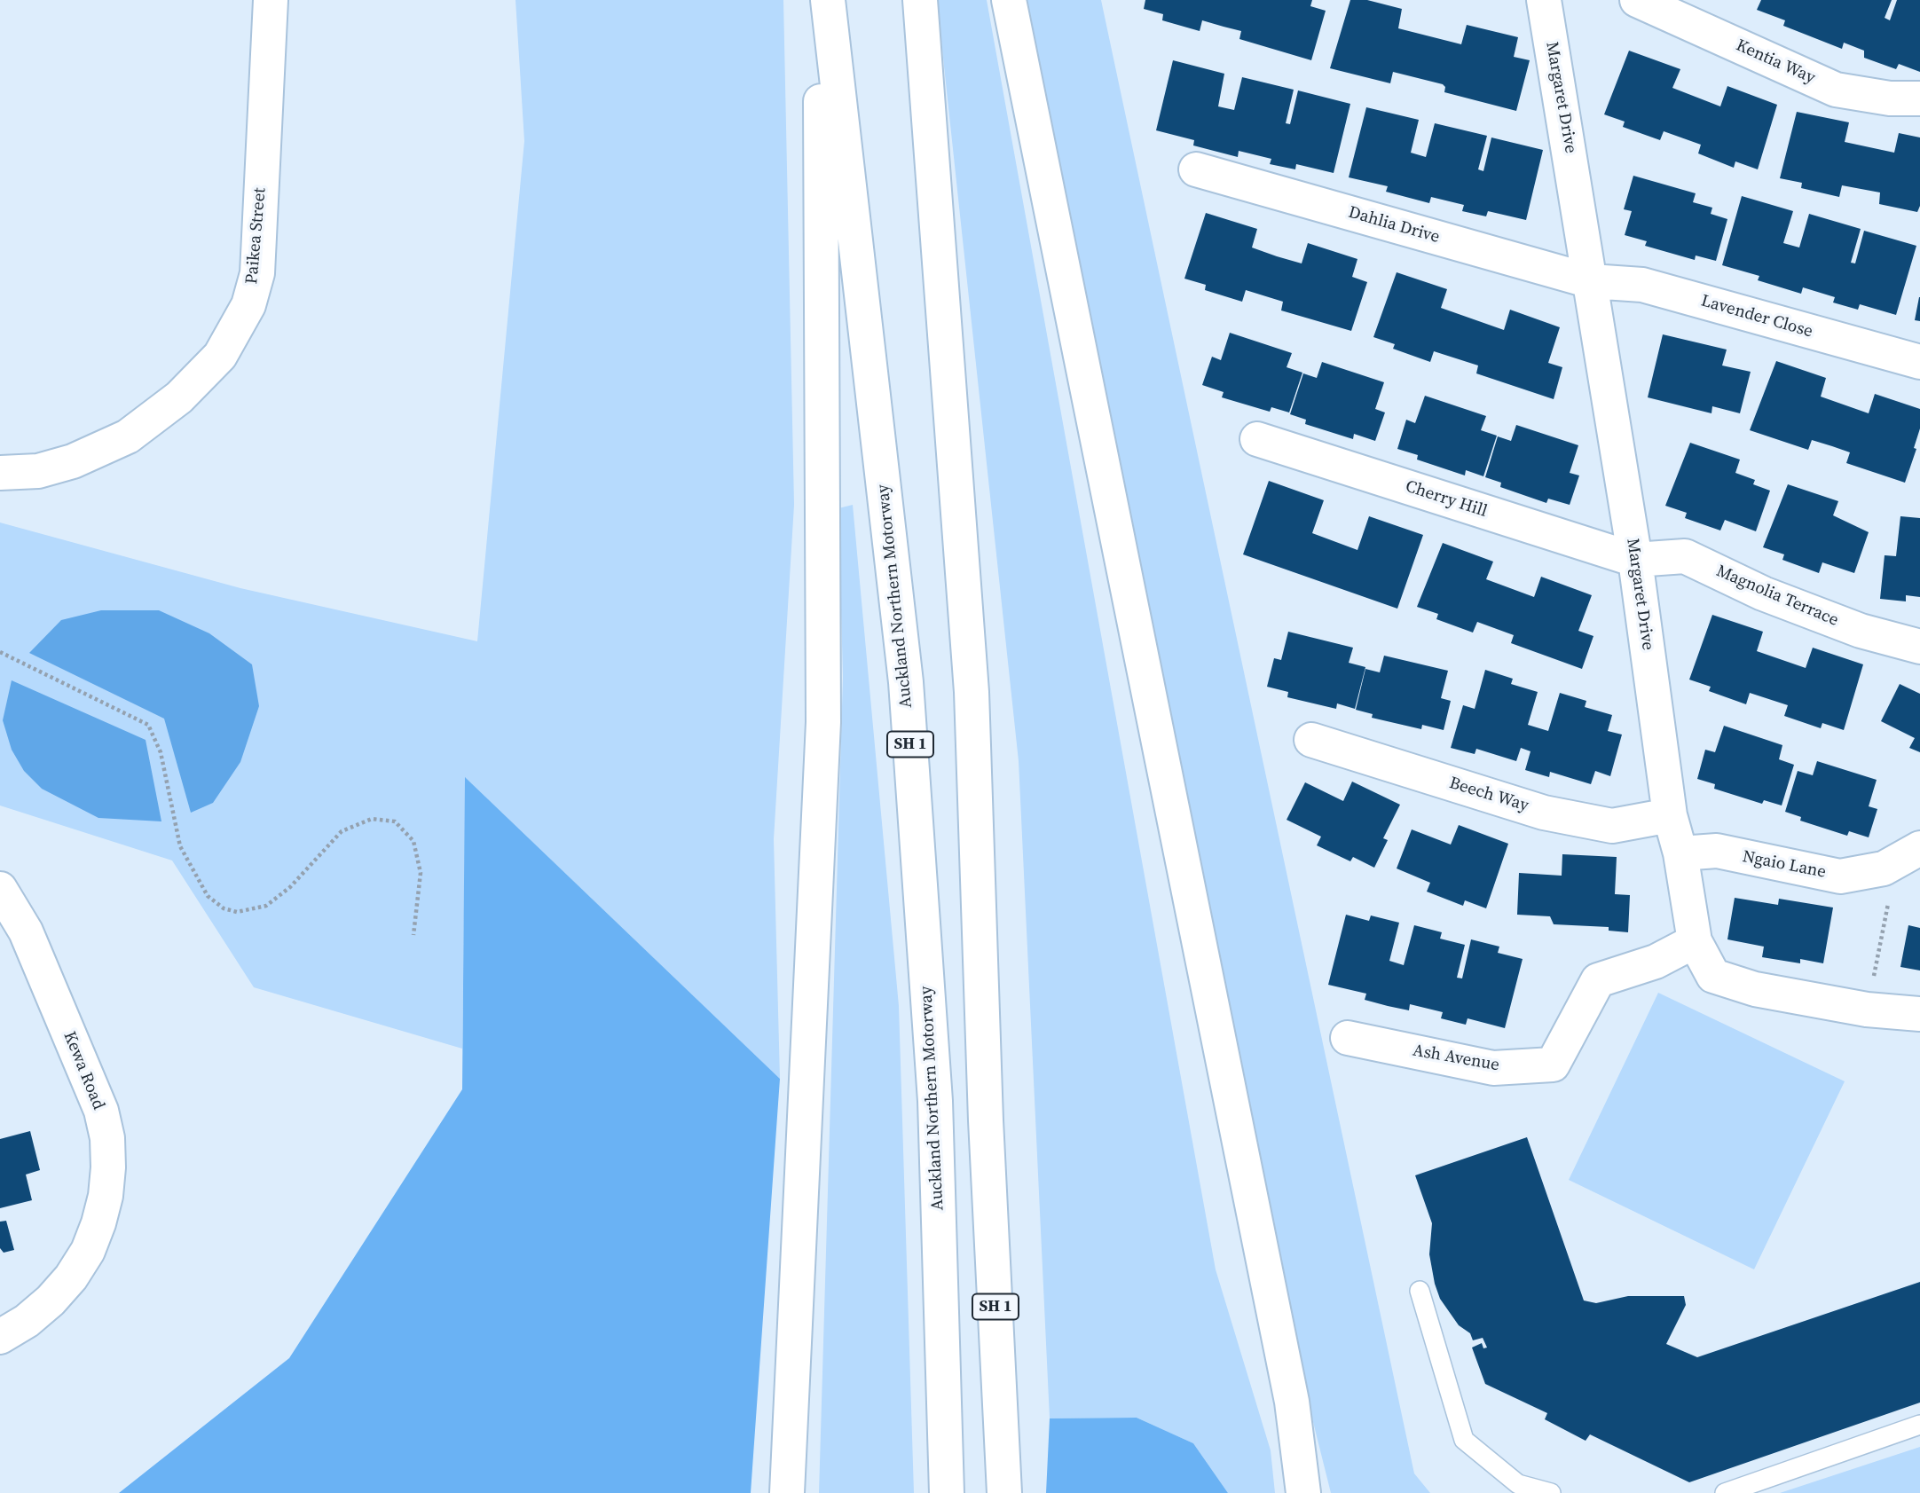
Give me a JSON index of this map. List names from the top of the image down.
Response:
{
  "streets": {
    "main road": [
      "Kentia Way",
      "Margaret Drive",
      "Dahlia Drive",
      "Paikea Street",
      "Lavender Close",
      "Cherry Hill",
      "Auckland Northern Motorway",
      "Magnolia Terrace",
      "SH 1",
      "Beech Way",
      "Ngaio Lane",
      "Ash Avenue",
      "Kewa Road"
    ]
  },
  "crossings": [
    ["Margaret Drive", "Dahlia Drive"],
    ["Margaret Drive", "Lavender Close"],
    ["Margaret Drive", "Cherry Hill"],
    ["Margaret Drive", "Magnolia Terrace"],
    ["Margaret Drive", "Beech Way"],
    ["Margaret Drive", "Ngaio Lane"],
    ["Margaret Drive", "Ash Avenue"],
    ["Dahlia Drive", "Lavender Close"],
    ["Cherry Hill", "Magnolia Terrace"]
  ]
}
